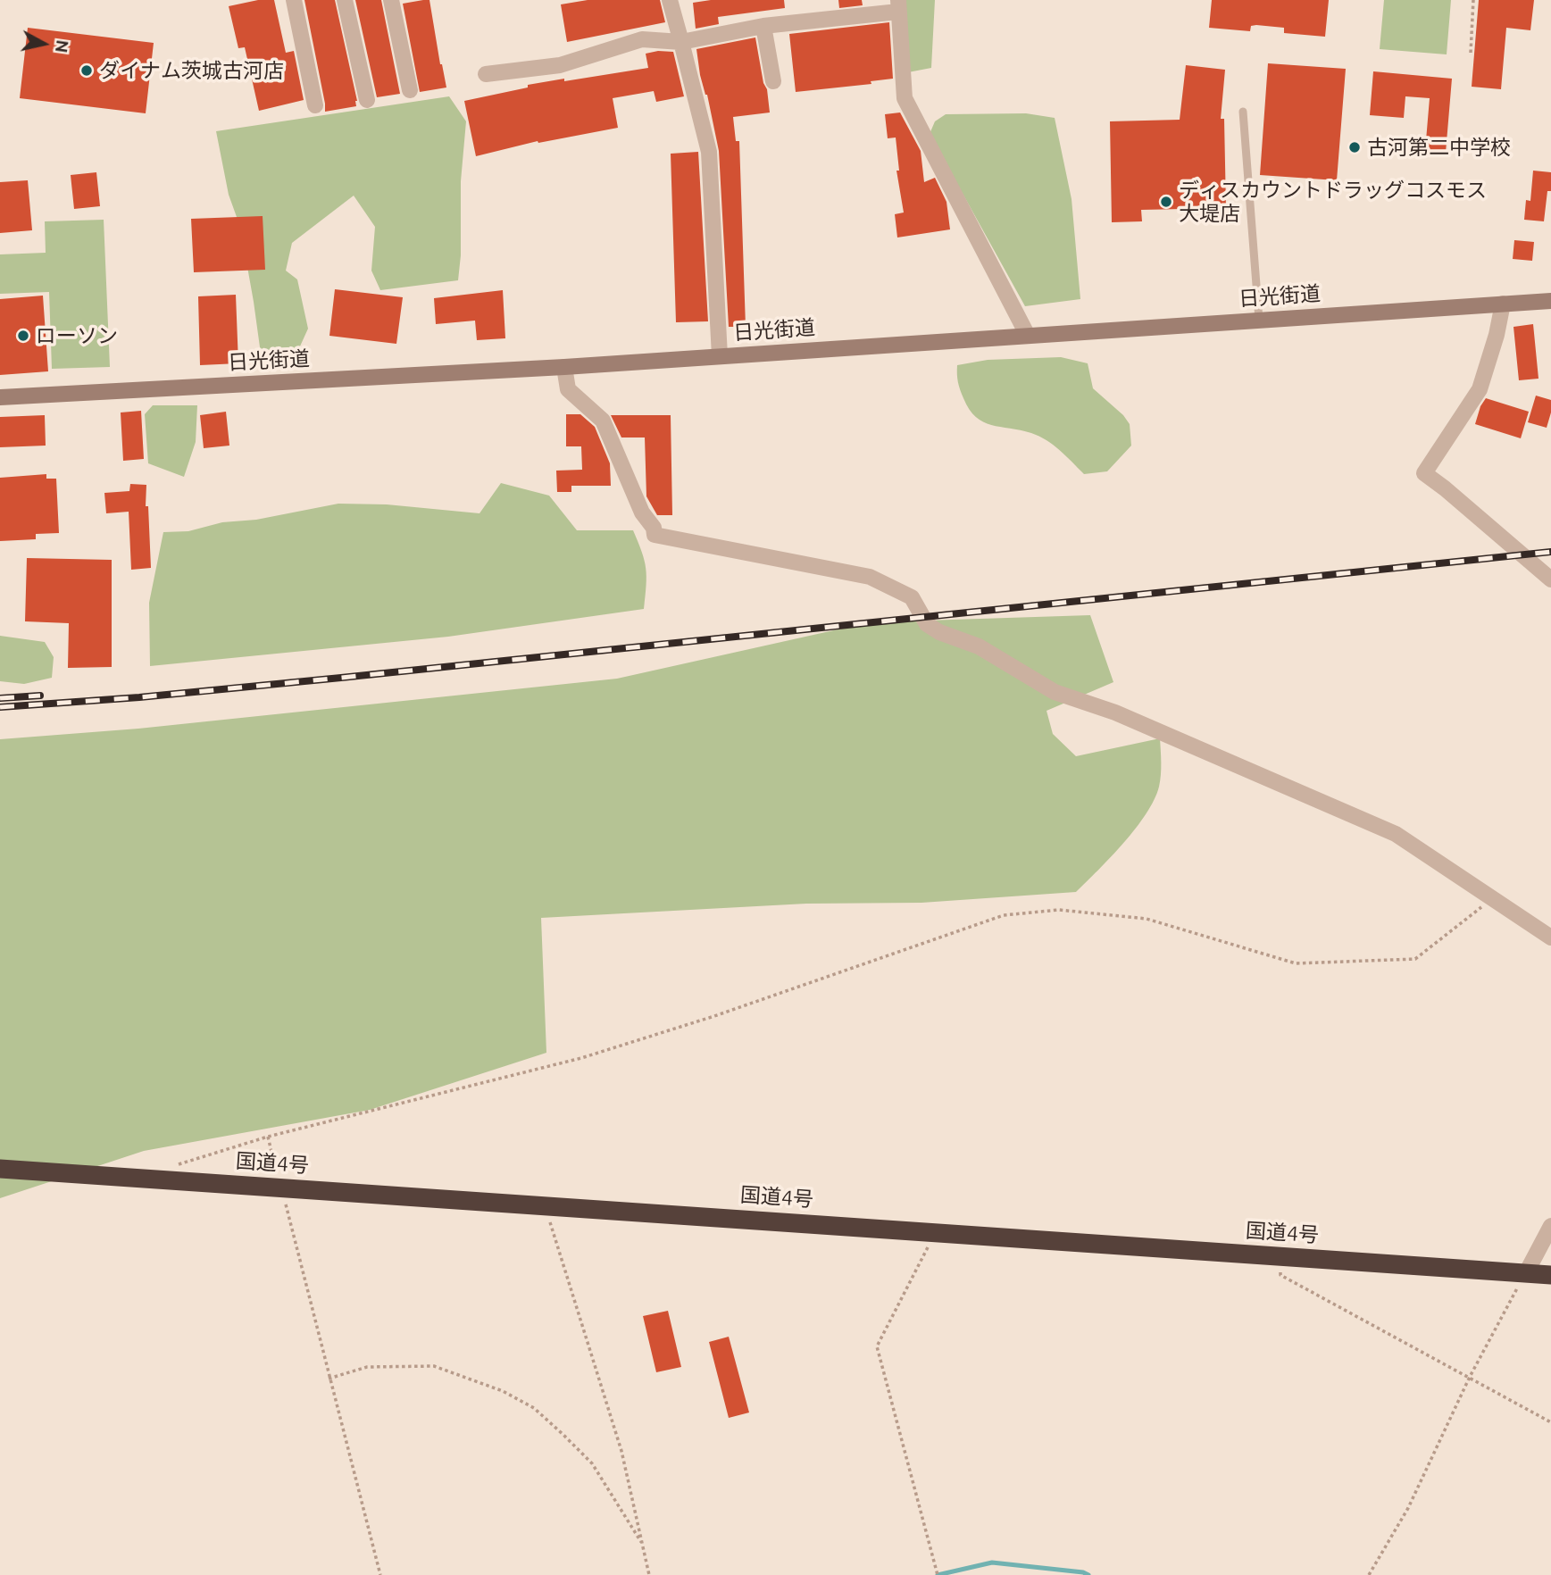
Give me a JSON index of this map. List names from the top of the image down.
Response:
{
  "streets": {
    "highway": ["国道4号"],
    "main road": ["日光街道"]
  },
  "places": [
    "ダイナム茨城古河店",
    "古河第二中学校",
    "ディスカウントドラッグコスモス 大堤店",
    "ローソン"
  ],
  "north": "right"
}
